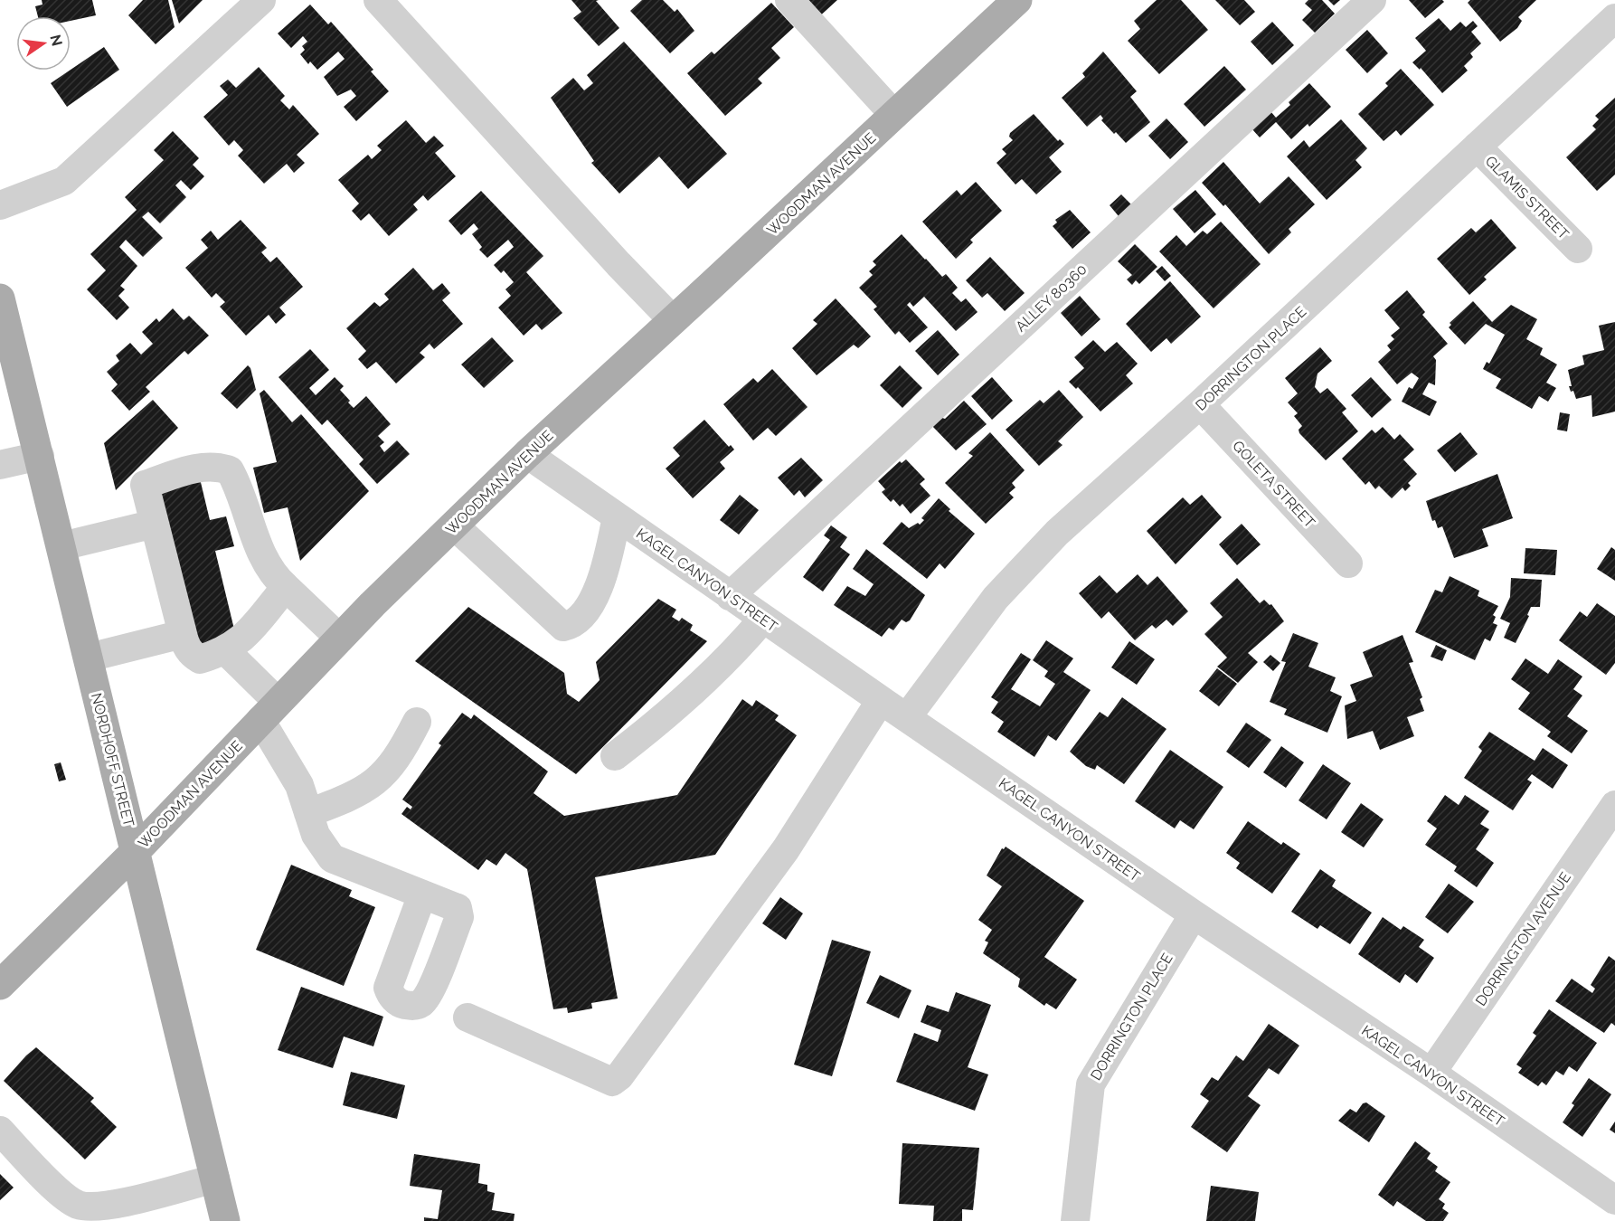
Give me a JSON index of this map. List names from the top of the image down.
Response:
{
  "streets": {
    "main road": ["WOODMAN AVENUE", "NORDHOFF STREET"],
    "street": [
      "GLAMIS STREET",
      "ALLEY 80360",
      "DORRINGTON PLACE",
      "GOLETA STREET",
      "KAGEL CANYON STREET",
      "DORRINGTON AVENUE"
    ]
  },
  "crossings": [
    ["WOODMAN AVENUE", "KAGEL CANYON STREET"],
    ["WOODMAN AVENUE", "NORDHOFF STREET"],
    ["GLAMIS STREET", "DORRINGTON PLACE"],
    ["ALLEY 80360", "KAGEL CANYON STREET"],
    ["DORRINGTON PLACE", "GOLETA STREET"],
    ["DORRINGTON PLACE", "KAGEL CANYON STREET"],
    ["KAGEL CANYON STREET", "DORRINGTON AVENUE"]
  ],
  "north": "right"
}
